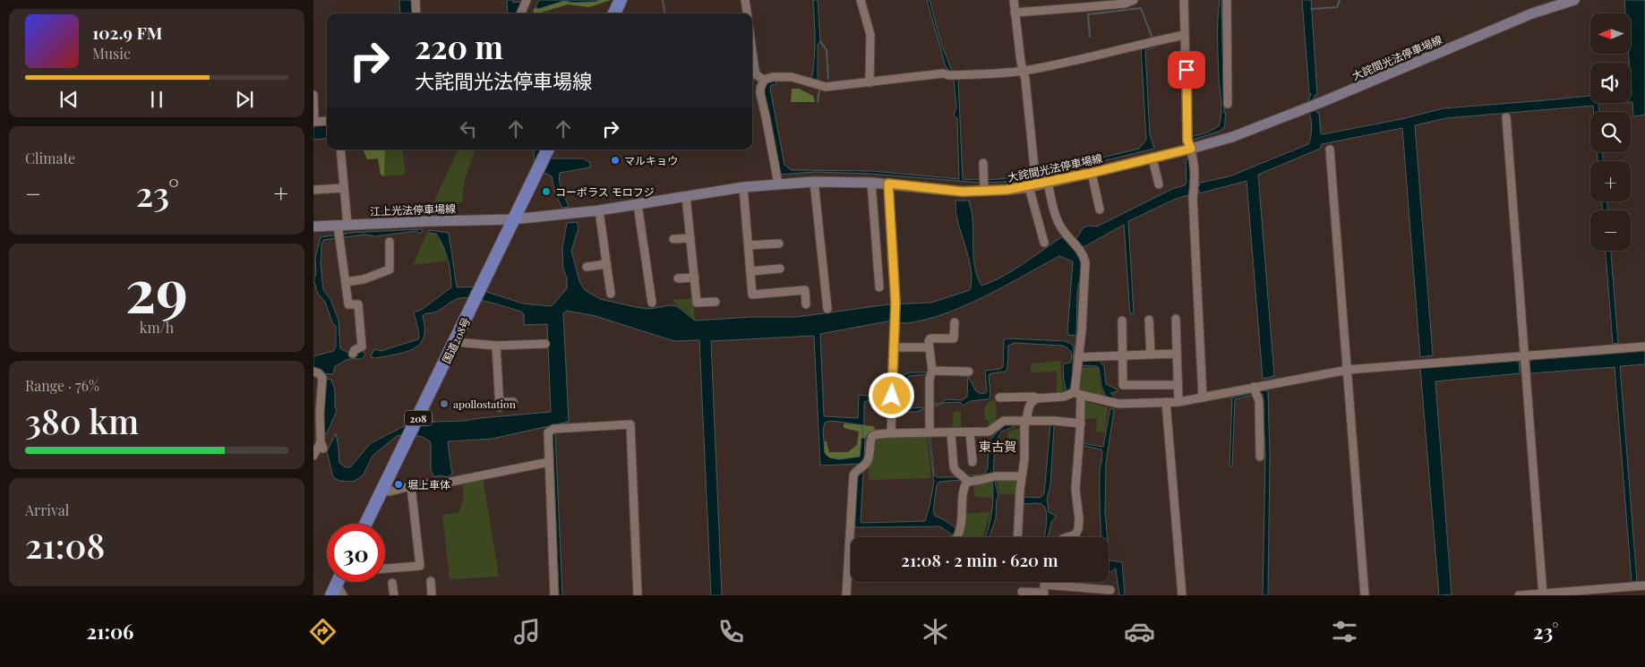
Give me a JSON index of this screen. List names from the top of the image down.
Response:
{
  "streets": {
    "highway": ["国道208号", "208"],
    "main road": ["大詫間光法停車場線", "江上光法停車場線"]
  },
  "crossings": [
    ["大詫間光法停車場線", "江上光法停車場線"],
    ["大詫間光法停車場線", "国道208号"],
    ["江上光法停車場線", "国道208号"]
  ],
  "districts": ["東古賀"],
  "places": [
    "マルキョウ",
    "コーポラス モロフジ",
    "apollostation",
    "堀上車体"
  ],
  "north": "left",
  "page": {
    "map_buttons": ["+", "−"],
    "turn": ["220 m", "大詫間光法停車場線"],
    "song": ["102.9 FM", "Music"],
    "tile": [
      "Climate",
      ["29", "km/h"],
      ["Range · 76%", "380 km"],
      ["Arrival", "21:08"]
    ],
    "heat": ["−", "23°", "+"],
    "limit": "30",
    "trip": "21:08 · 2 min · 620 m",
    "tabs": ["21:06", "23°"]
  }
}
